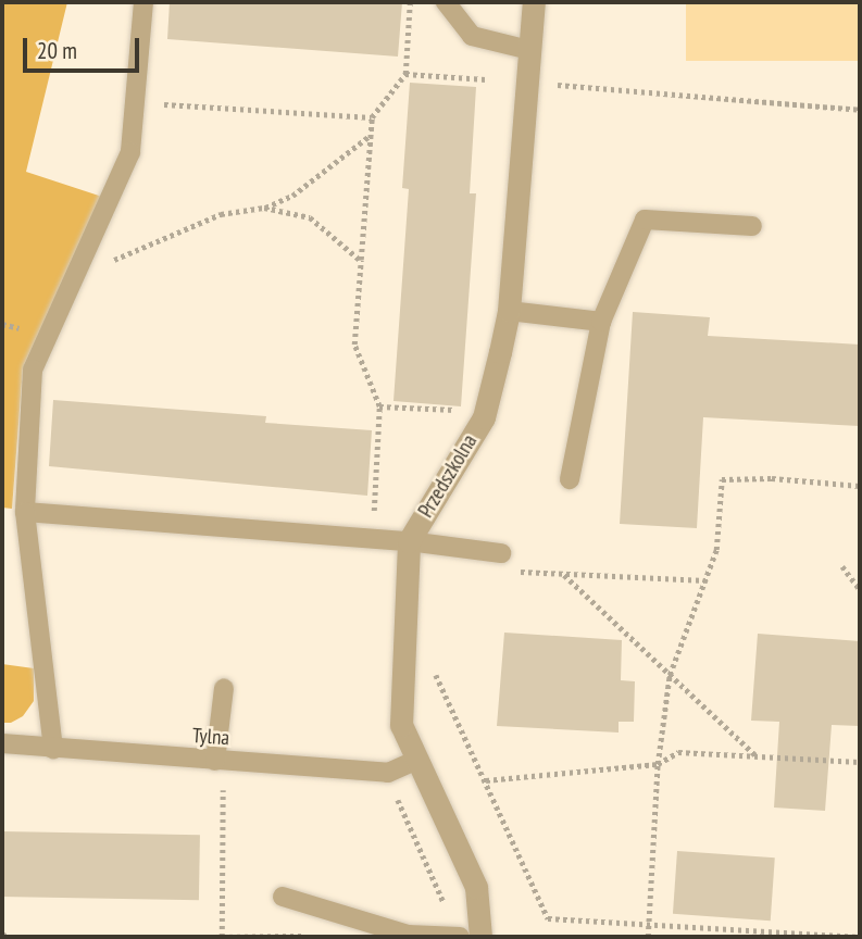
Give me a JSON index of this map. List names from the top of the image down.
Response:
{
  "streets": {
    "street": ["Przedszkolna"],
    "lane": ["Tylna"]
  },
  "crossings": [
    ["Przedszkolna", "Tylna"]
  ],
  "scale_bar": "20 m"
}
